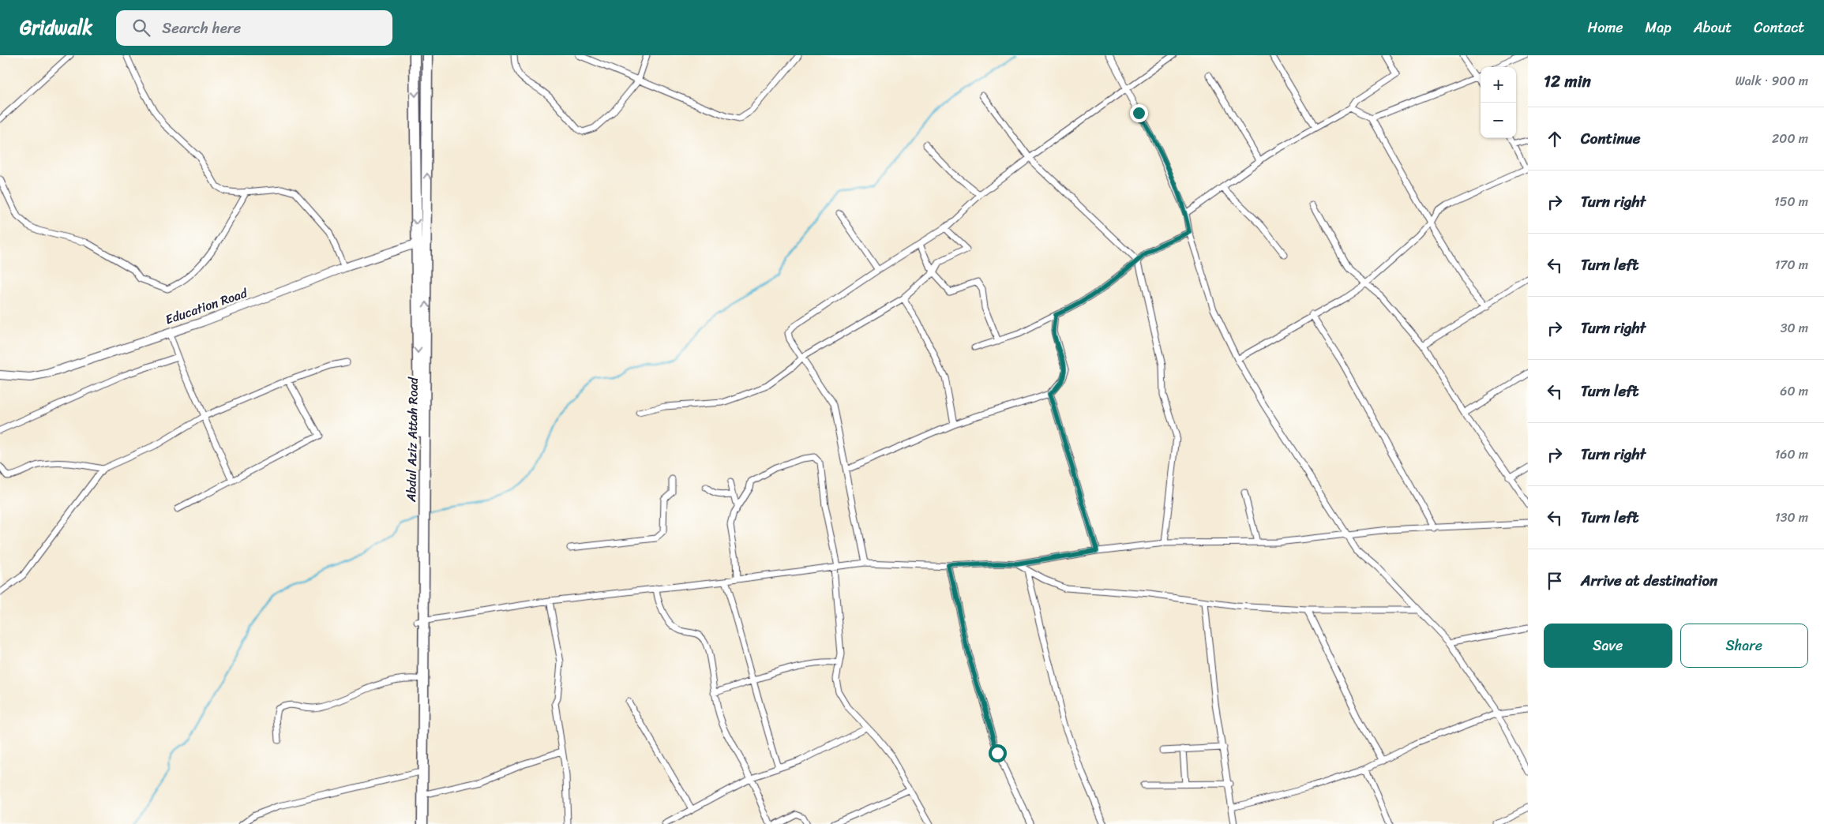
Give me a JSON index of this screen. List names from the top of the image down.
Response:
{
  "streets": {
    "highway": ["Abdul Aziz Attah Road"],
    "street": ["Education Road"]
  },
  "crossings": [
    ["Education Road", "Abdul Aziz Attah Road"]
  ],
  "page": {
    "header": "Gridwalk",
    "search": "Search here",
    "nav": [
      "Home",
      "Map",
      "About",
      "Contact"
    ],
    "heading": ["12 min", "Walk · 900 m"],
    "map_buttons": ["+", "−"],
    "list": [
      ["Continue", "200 m"],
      ["Turn right", "150 m"],
      ["Turn left", "170 m"],
      ["Turn right", "30 m"],
      ["Turn left", "60 m"],
      ["Turn right", "160 m"],
      ["Turn left", "130 m"],
      "Arrive at destination"
    ],
    "buttons": ["Save", "Share"]
  }
}
